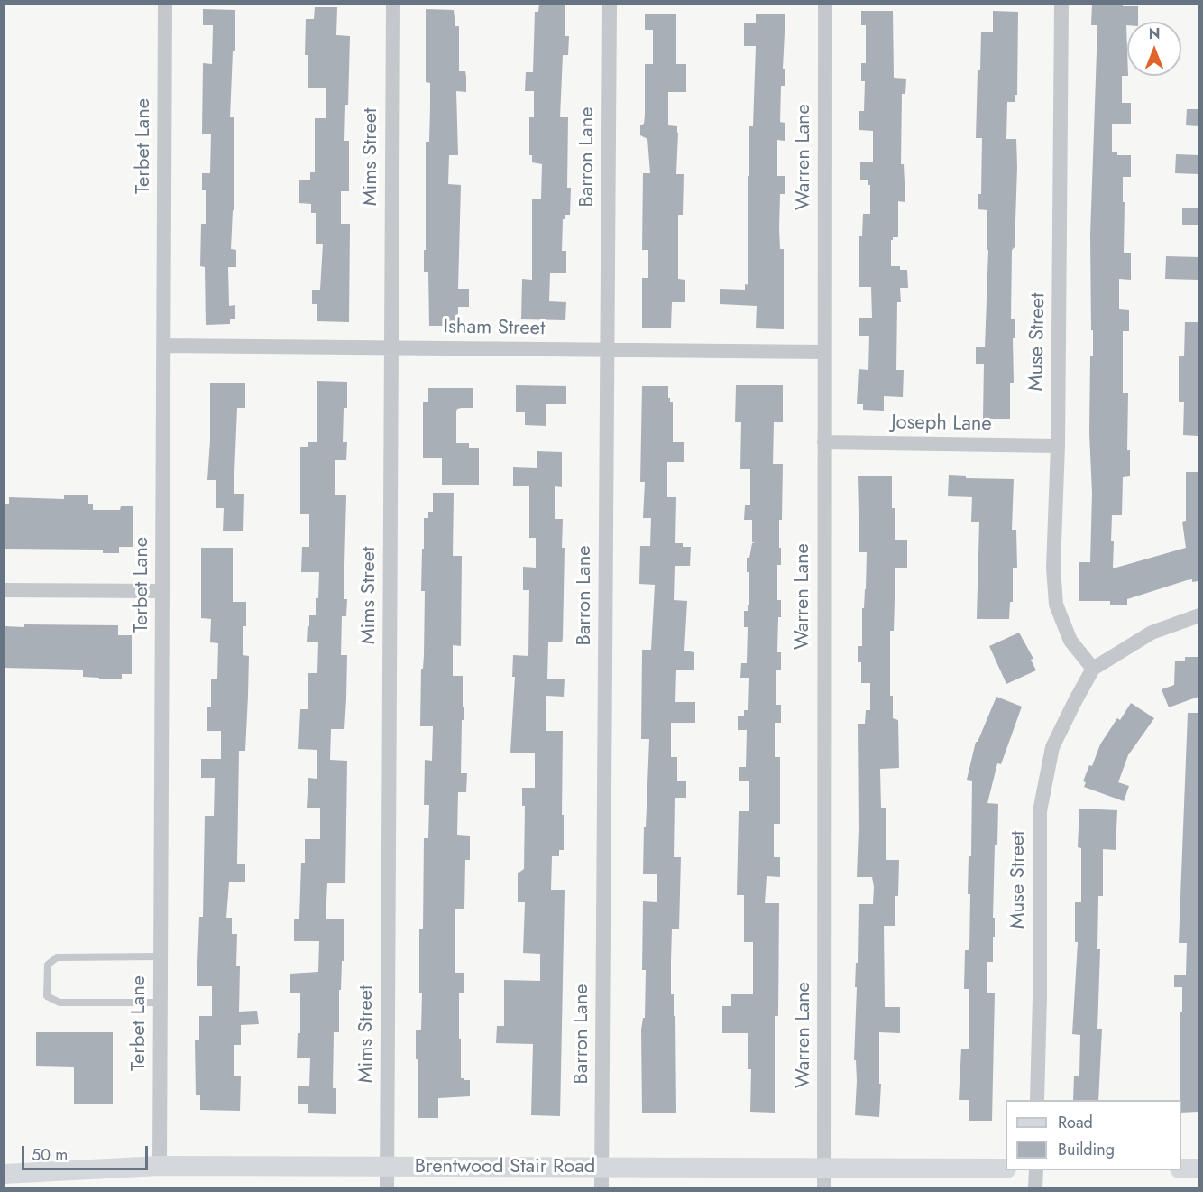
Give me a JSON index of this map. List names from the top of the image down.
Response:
{
  "streets": {
    "main road": ["Brentwood Stair Road"],
    "street": [
      "Terbet Lane",
      "Mims Street",
      "Barron Lane",
      "Warren Lane",
      "Isham Street",
      "Muse Street",
      "Joseph Lane"
    ]
  },
  "crossings": [
    ["Terbet Lane", "Isham Street"],
    ["Terbet Lane", "Brentwood Stair Road"],
    ["Mims Street", "Isham Street"],
    ["Mims Street", "Brentwood Stair Road"],
    ["Barron Lane", "Isham Street"],
    ["Barron Lane", "Brentwood Stair Road"],
    ["Warren Lane", "Isham Street"],
    ["Warren Lane", "Joseph Lane"],
    ["Warren Lane", "Brentwood Stair Road"],
    ["Muse Street", "Joseph Lane"]
  ],
  "legend": ["Road", "Building"],
  "scale_bar": "50 m",
  "north": "top"
}
